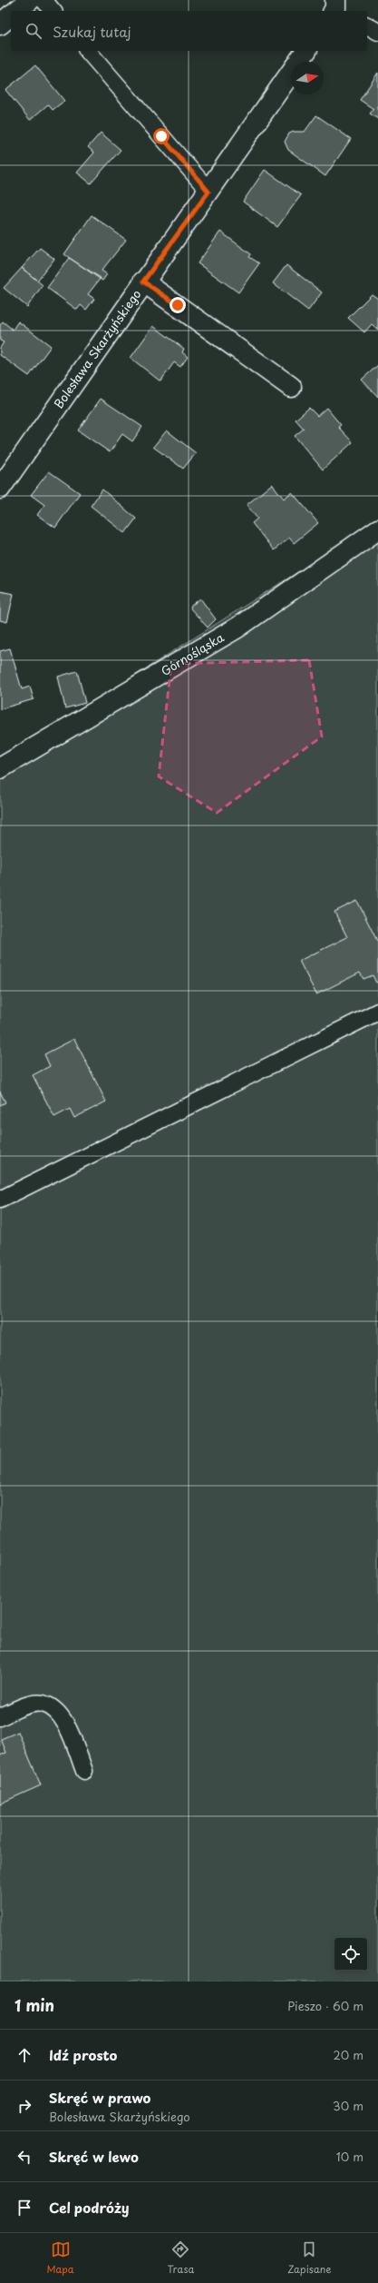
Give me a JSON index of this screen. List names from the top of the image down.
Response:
{
  "streets": {
    "street": ["Bolesława Skarżyńskiego", "Górnośląska"]
  },
  "north": "right",
  "page": {
    "search": "Szukaj tutaj",
    "heading": ["1 min", "Pieszo · 60 m"],
    "list": [
      ["Idź prosto", "20 m"],
      ["Skręć w prawo", "Bolesława Skarżyńskiego", "30 m"],
      ["Skręć w lewo", "10 m"],
      "Cel podróży"
    ],
    "nav": ["Mapa", "Trasa", "Zapisane"]
  }
}
